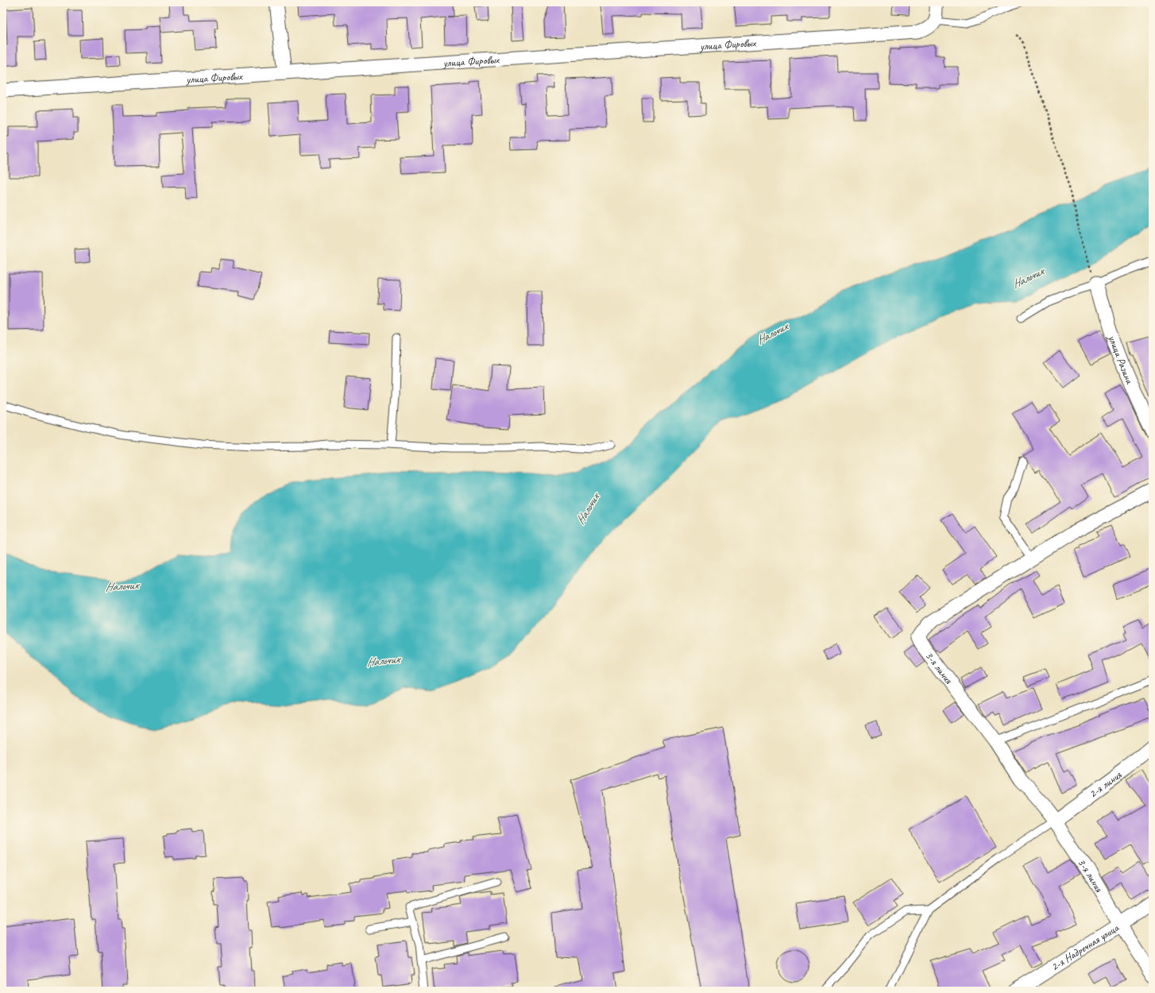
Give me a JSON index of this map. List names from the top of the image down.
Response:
{
  "streets": {
    "street": [
      "улица Фировых",
      "улица Разина",
      "3-я линия",
      "2-я линия",
      "2-я Надречная улица"
    ]
  },
  "crossings": [
    ["3-я линия", "2-я линия"],
    ["3-я линия", "2-я Надречная улица"]
  ],
  "water": ["Нальчик"]
}
